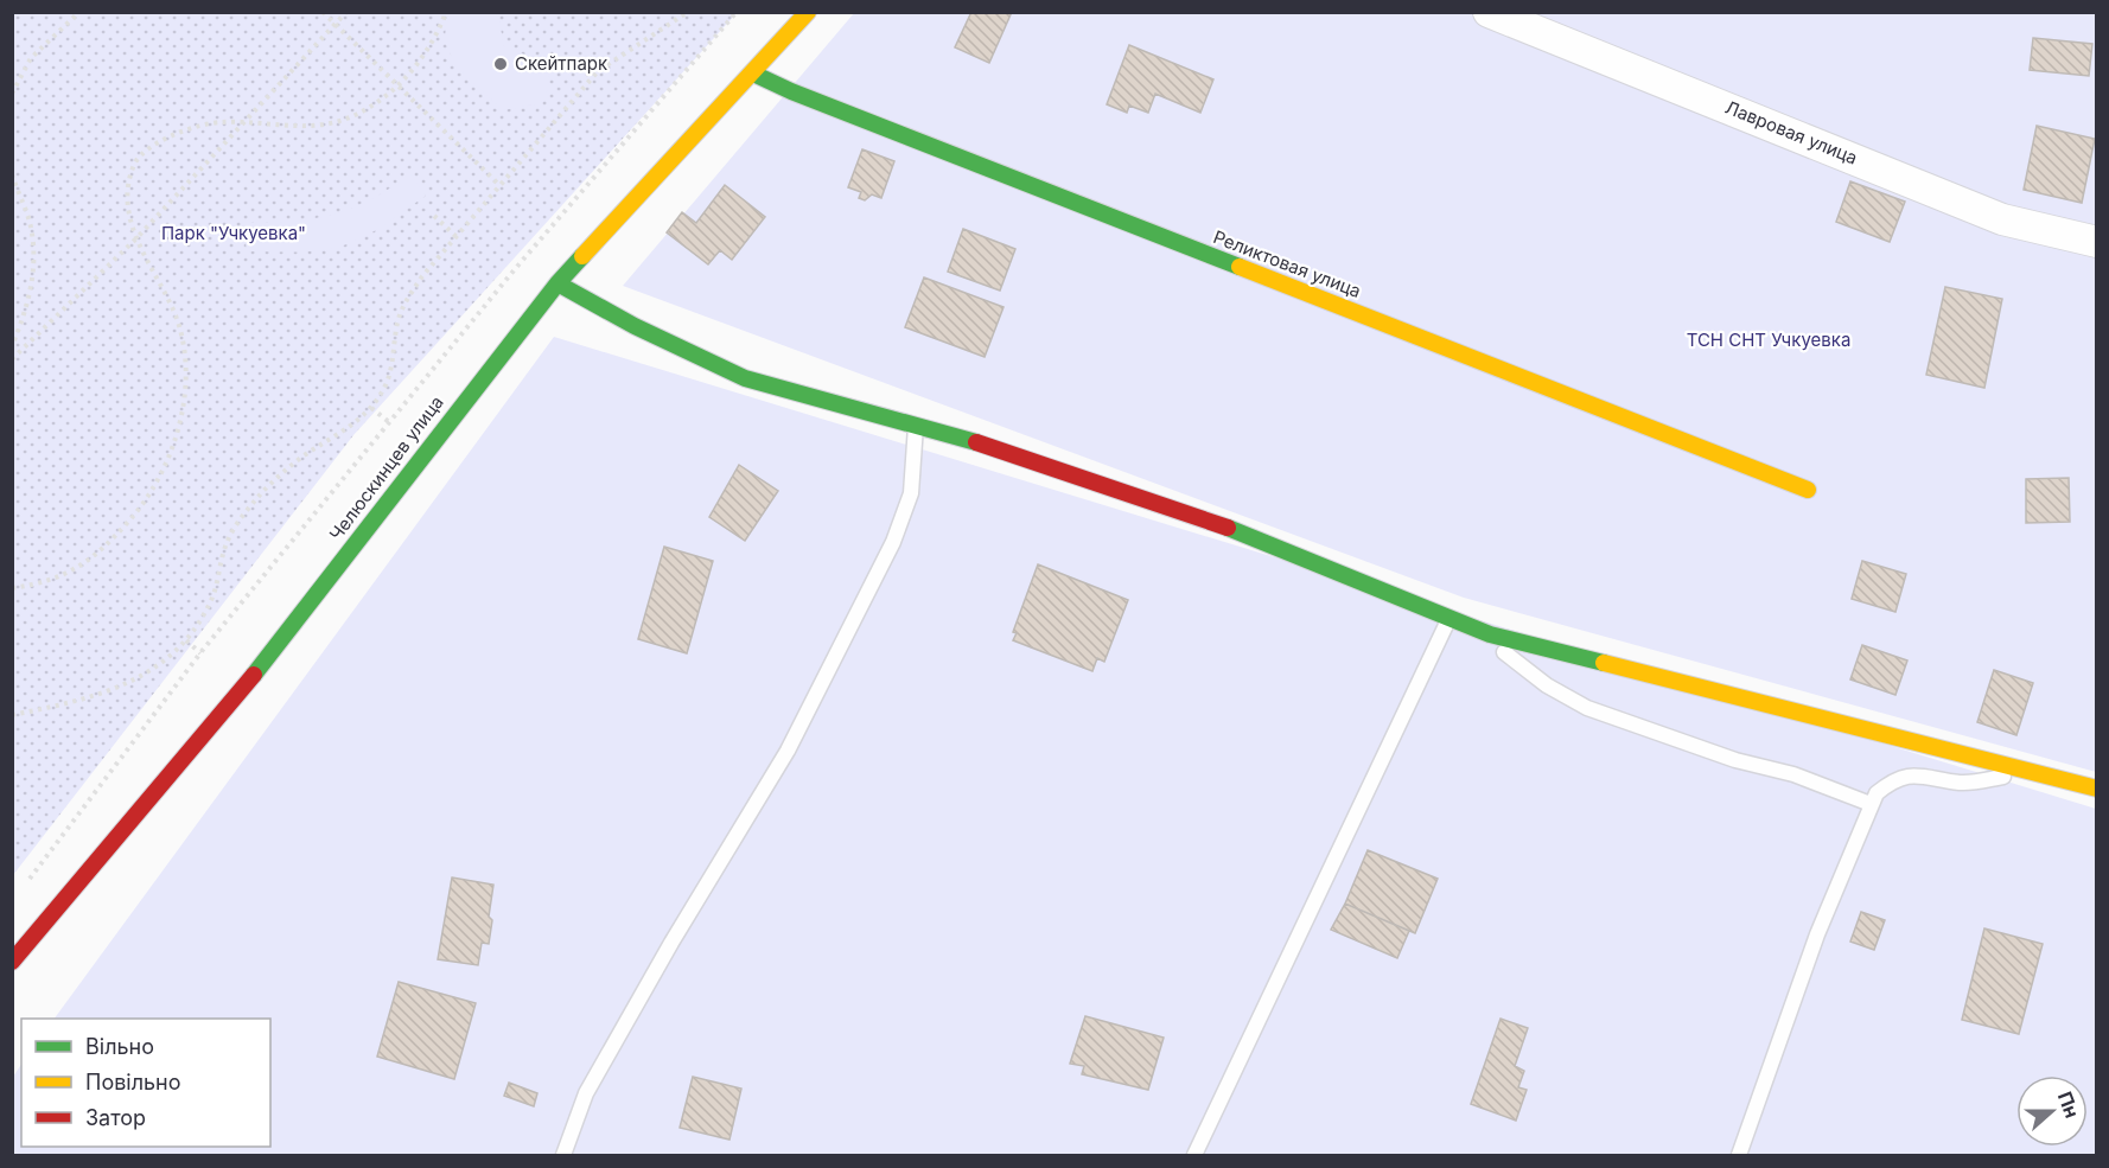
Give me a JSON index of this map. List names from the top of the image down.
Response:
{
  "streets": {
    "street": ["Лавровая улица", "Реликтовая улица", "Челюскинцев улица"]
  },
  "crossings": [
    ["Реликтовая улица", "Челюскинцев улица"]
  ],
  "parks": ["Парк \"Учкуевка\"", "ТСН СНТ Учкуевка"],
  "places": ["Скейтпарк"],
  "legend": ["Вільно", "Повільно", "Затор"],
  "north": "right"
}
